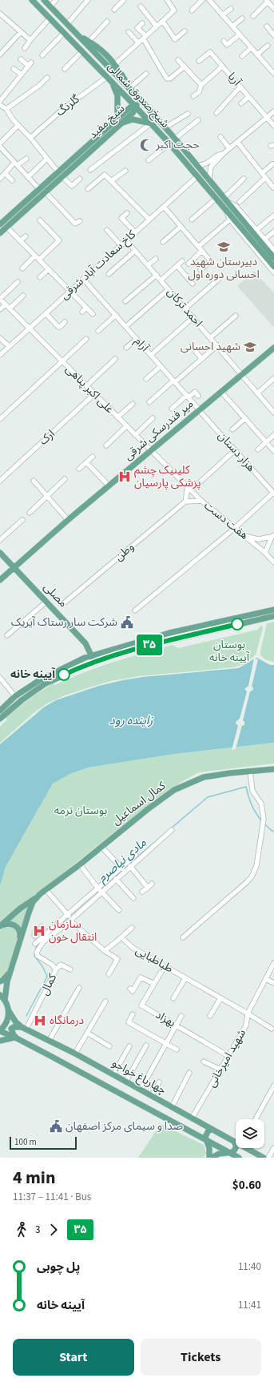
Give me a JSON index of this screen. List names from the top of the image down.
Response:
{
  "streets": {
    "main road": [
      "شیخ صدوق شمالی",
      "شیخ مفید",
      "میر فندرسکی شرقی",
      "مصلی",
      "کمال اسماعیل",
      "چهارباغ خواجو"
    ],
    "street": [
      "آریا",
      "گلرنگ",
      "کاخ سعادت آباد شرقی",
      "احمد ترکان",
      "آرام",
      "علی اکبر پناهی",
      "ارک",
      "هزار دستان",
      "هفت دست",
      "وطن",
      "طباطبایی",
      "کمال",
      "بهزاد",
      "شهید امیرخانی"
    ]
  },
  "crossings": [
    ["شیخ صدوق شمالی", "گلرنگ"],
    ["شیخ صدوق شمالی", "شیخ مفید"],
    ["شیخ صدوق شمالی", "کاخ سعادت آباد شرقی"],
    ["کاخ سعادت آباد شرقی", "احمد ترکان"],
    ["کاخ سعادت آباد شرقی", "آرام"],
    ["کاخ سعادت آباد شرقی", "علی اکبر پناهی"],
    ["احمد ترکان", "میر فندرسکی شرقی"],
    ["آرام", "میر فندرسکی شرقی"],
    ["آرام", "هزار دستان"],
    ["علی اکبر پناهی", "میر فندرسکی شرقی"],
    ["علی اکبر پناهی", "ارک"],
    ["علی اکبر پناهی", "هفت دست"],
    ["میر فندرسکی شرقی", "هزار دستان"],
    ["میر فندرسکی شرقی", "هفت دست"],
    ["میر فندرسکی شرقی", "مصلی"],
    ["کمال اسماعیل", "چهارباغ خواجو"],
    ["طباطبایی", "بهزاد"],
    ["طباطبایی", "شهید امیرخانی"],
    ["کمال", "چهارباغ خواجو"],
    ["بهزاد", "شهید امیرخانی"],
    ["شهید امیرخانی", "چهارباغ خواجو"]
  ],
  "water": ["زاینده رود", "مادی نیاصرم"],
  "parks": ["بوستان آیینه خانه", "بوستان ترمه"],
  "places": {
    "mosque": ["حجت اکبر"],
    "school or university": ["دبیرستان شهید احسانى دوره اول", "شهید احسانی"],
    "hospital": ["کلینیک چشم پزشکی پارسیان", "سازمان انتقال خون", "درمانگاه"],
    "public building": ["شرکت سار رستاک آیریک", "صدا و سیمای مرکز اصفهان"],
    "other": ["آیینه خانه"]
  },
  "lines": ["bus line ۳۵"],
  "scale_bar": "100 m",
  "page": {
    "on_map": "۳۵",
    "scale": "100 m",
    "heading": ["4 min", "11:37 – 11:41 · Bus", "$0.60"],
    "legs": ["3", "۳۵"],
    "list": [
      {
        "name": "پل چوبی",
        "value": "11:40"
      },
      {
        "name": "آیینه خانه",
        "value": "11:41"
      }
    ],
    "buttons": ["Start", "Tickets"]
  }
}
